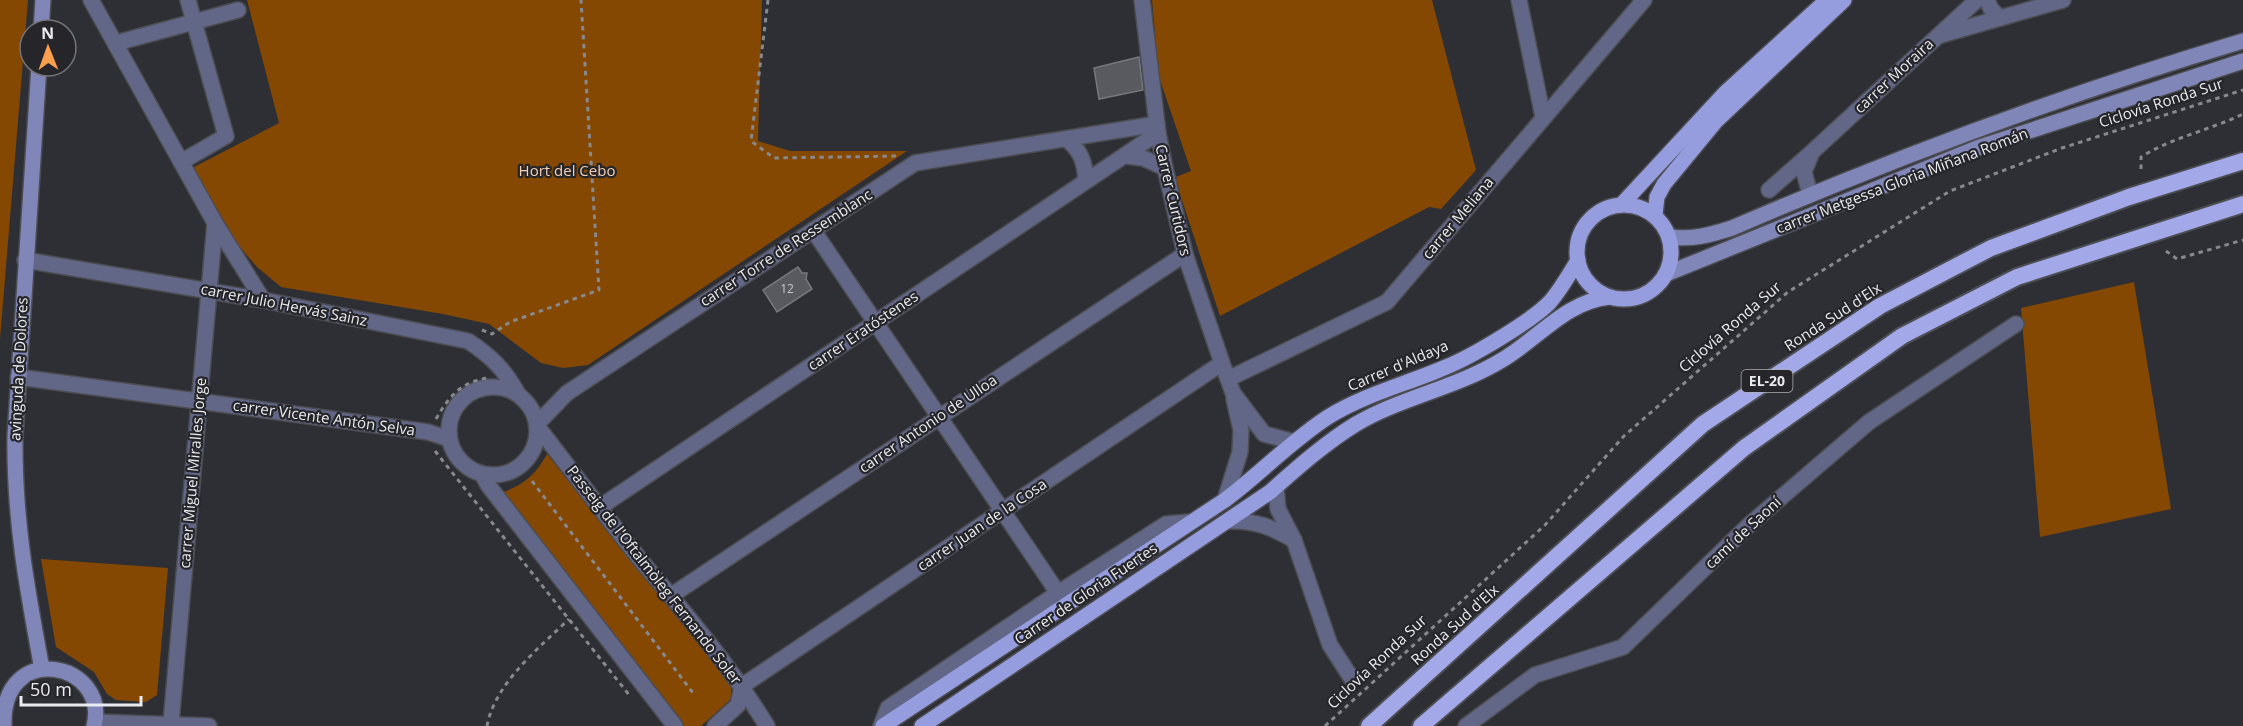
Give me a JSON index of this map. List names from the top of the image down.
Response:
{
  "streets": {
    "highway": ["Ronda Sud d'Elx", "EL-20"],
    "main road": [
      "carrer Metgessa Gloria Miñana Román",
      "Carrer d'Aldaya",
      "avinguda de Dolores",
      "Carrer de Gloria Fuertes"
    ],
    "street": [
      "carrer Moraira",
      "Carrer Curtidors",
      "carrer Meliana",
      "carrer Torre de Ressemblanc",
      "carrer Julio Hervás Sainz",
      "carrer Eratóstenes",
      "carrer Vicente Antón Selva",
      "carrer Antonio de Ulloa",
      "carrer Miguel Miralles Jorge",
      "carrer Juan de la Cosa",
      "camí de Saoní",
      "Passeig de l'Oftalmòleg Fernando Soler"
    ],
    "path": ["Ciclovía Ronda Sur"]
  },
  "crossings": [
    ["carrer Moraira", "carrer Metgessa Gloria Miñana Román"],
    ["carrer Metgessa Gloria Miñana Román", "Carrer d'Aldaya"],
    ["Carrer Curtidors", "carrer Meliana"],
    ["Carrer Curtidors", "carrer Torre de Ressemblanc"],
    ["Carrer Curtidors", "carrer Eratóstenes"],
    ["Carrer Curtidors", "Carrer d'Aldaya"],
    ["Carrer Curtidors", "carrer Antonio de Ulloa"],
    ["Carrer Curtidors", "carrer Juan de la Cosa"],
    ["Carrer Curtidors", "Carrer de Gloria Fuertes"],
    ["carrer Torre de Ressemblanc", "carrer Julio Hervás Sainz"],
    ["carrer Torre de Ressemblanc", "carrer Eratóstenes"],
    ["carrer Torre de Ressemblanc", "carrer Vicente Antón Selva"],
    ["carrer Torre de Ressemblanc", "Passeig de l'Oftalmòleg Fernando Soler"],
    ["carrer Julio Hervás Sainz", "avinguda de Dolores"],
    ["carrer Julio Hervás Sainz", "carrer Vicente Antón Selva"],
    ["carrer Julio Hervás Sainz", "carrer Miguel Miralles Jorge"],
    ["carrer Julio Hervás Sainz", "Passeig de l'Oftalmòleg Fernando Soler"],
    ["carrer Eratóstenes", "Passeig de l'Oftalmòleg Fernando Soler"],
    ["Carrer d'Aldaya", "Carrer de Gloria Fuertes"],
    ["avinguda de Dolores", "carrer Vicente Antón Selva"],
    ["carrer Vicente Antón Selva", "carrer Miguel Miralles Jorge"],
    ["carrer Vicente Antón Selva", "Passeig de l'Oftalmòleg Fernando Soler"],
    ["carrer Antonio de Ulloa", "Passeig de l'Oftalmòleg Fernando Soler"],
    ["carrer Juan de la Cosa", "Passeig de l'Oftalmòleg Fernando Soler"]
  ],
  "parks": ["Hort del Cebo"],
  "house_numbers": ["12"],
  "scale_bar": "50 m",
  "north": "top"
}
